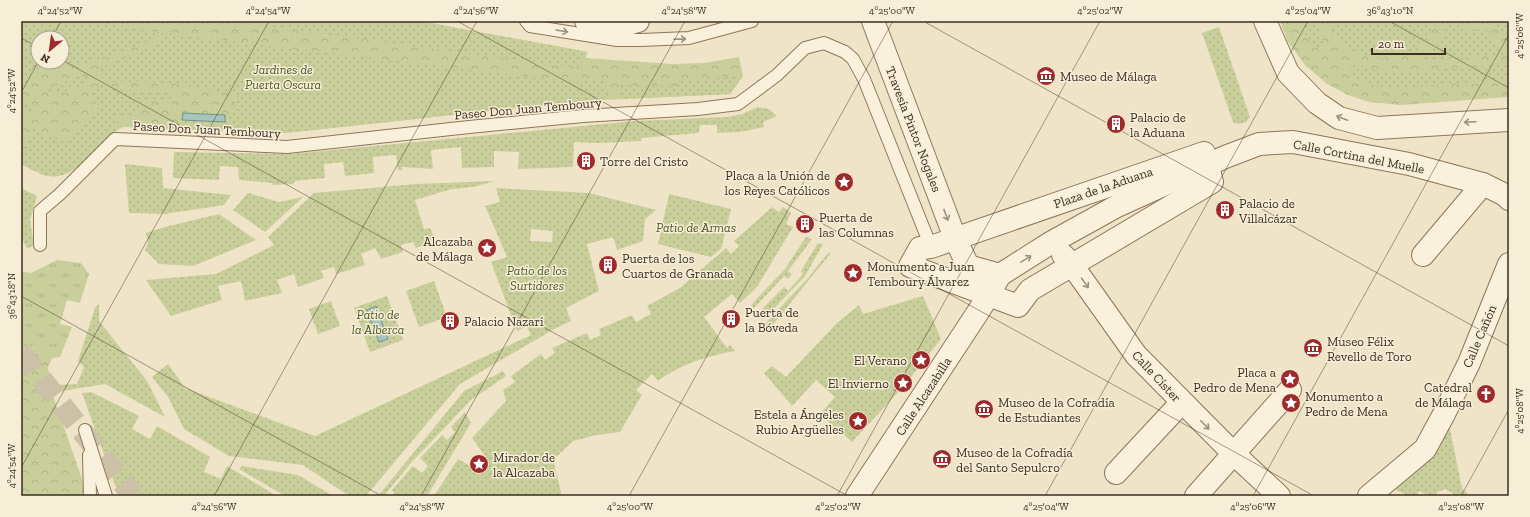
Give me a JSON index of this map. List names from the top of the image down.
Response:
{
  "streets": {
    "street": [
      "Travesía Pintor Nogales",
      "Calle Cortina del Muelle",
      "Plaza de la Aduana",
      "Calle Cañón",
      "Calle Císter",
      "Calle Alcazabilla"
    ],
    "lane": ["Paseo Don Juan Temboury"]
  },
  "crossings": [
    ["Paseo Don Juan Temboury", "Plaza de la Aduana"],
    ["Travesía Pintor Nogales", "Plaza de la Aduana"],
    ["Calle Cortina del Muelle", "Plaza de la Aduana"],
    ["Calle Cortina del Muelle", "Calle Císter"],
    ["Calle Cortina del Muelle", "Calle Alcazabilla"],
    ["Plaza de la Aduana", "Calle Císter"],
    ["Plaza de la Aduana", "Calle Alcazabilla"]
  ],
  "one_way": ["Travesía Pintor Nogales", "Calle Císter"],
  "parks": [
    "Jardines de Puerta Oscura",
    "Patio de Armas",
    "Patio de los Surtidores",
    "Patio de la Alberca"
  ],
  "places": {
    "museum": [
      "Museo de Málaga",
      "Museo Félix Revello de Toro",
      "Museo de la Cofradía de Estudiantes",
      "Museo de la Cofradía del Santo Sepulcro"
    ],
    "building": [
      "Palacio de la Aduana",
      "Torre del Cristo",
      "Palacio de Villalcázar",
      "Puerta de las Columnas",
      "Puerta de los Cuartos de Granada",
      "Puerta de la Bóveda",
      "Palacio Nazarí"
    ],
    "place": [
      "Placa a la Unión de los Reyes Católicos",
      "Alcazaba de Málaga",
      "Monumento a Juan Temboury Álvarez",
      "El Verano",
      "Placa a Pedro de Mena",
      "El Invierno",
      "Monumento a Pedro de Mena",
      "Estela a Ángeles Rubio Argüelles",
      "Mirador de la Alcazaba"
    ],
    "church": ["Catedral de Málaga"]
  },
  "scale_bar": "20 m",
  "north": "bottom left",
  "coordinates": [
    "4°24'52\"W",
    "4°24'54\"W",
    "4°24'56\"W",
    "4°24'58\"W",
    "4°25'00\"W",
    "4°25'02\"W",
    "4°25'04\"W",
    "36°43'10\"N",
    "4°25'06\"W",
    "36°43'18\"N",
    "4°25'08\"W"
  ]
}
